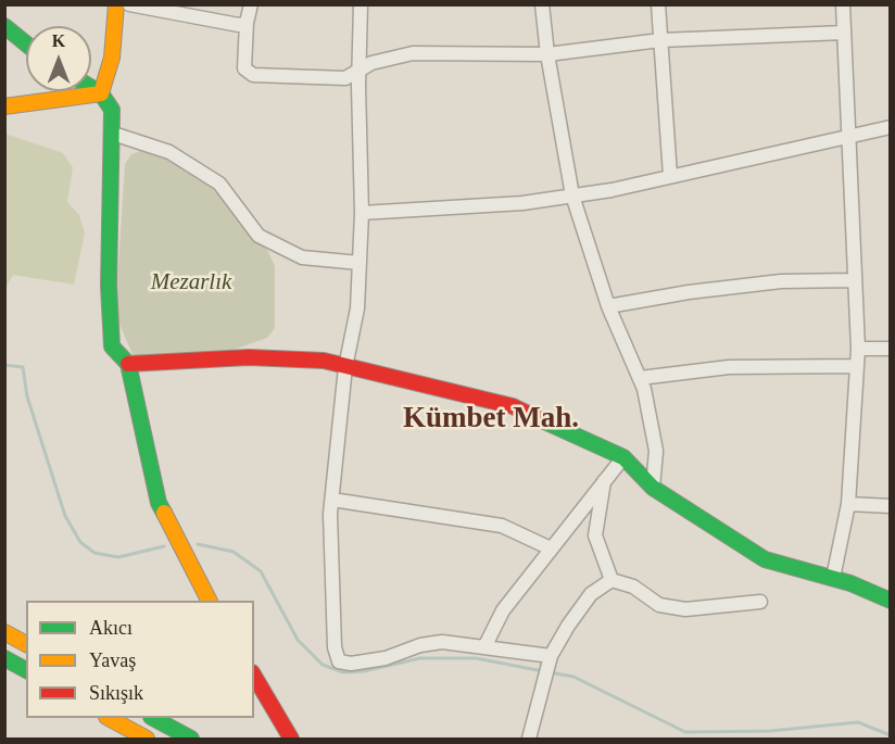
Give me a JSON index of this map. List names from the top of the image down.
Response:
{
  "districts": ["Kümbet Mah."],
  "parks": ["Mezarlık"],
  "legend": ["Akıcı", "Yavaş", "Sıkışık"],
  "north": "top"
}
